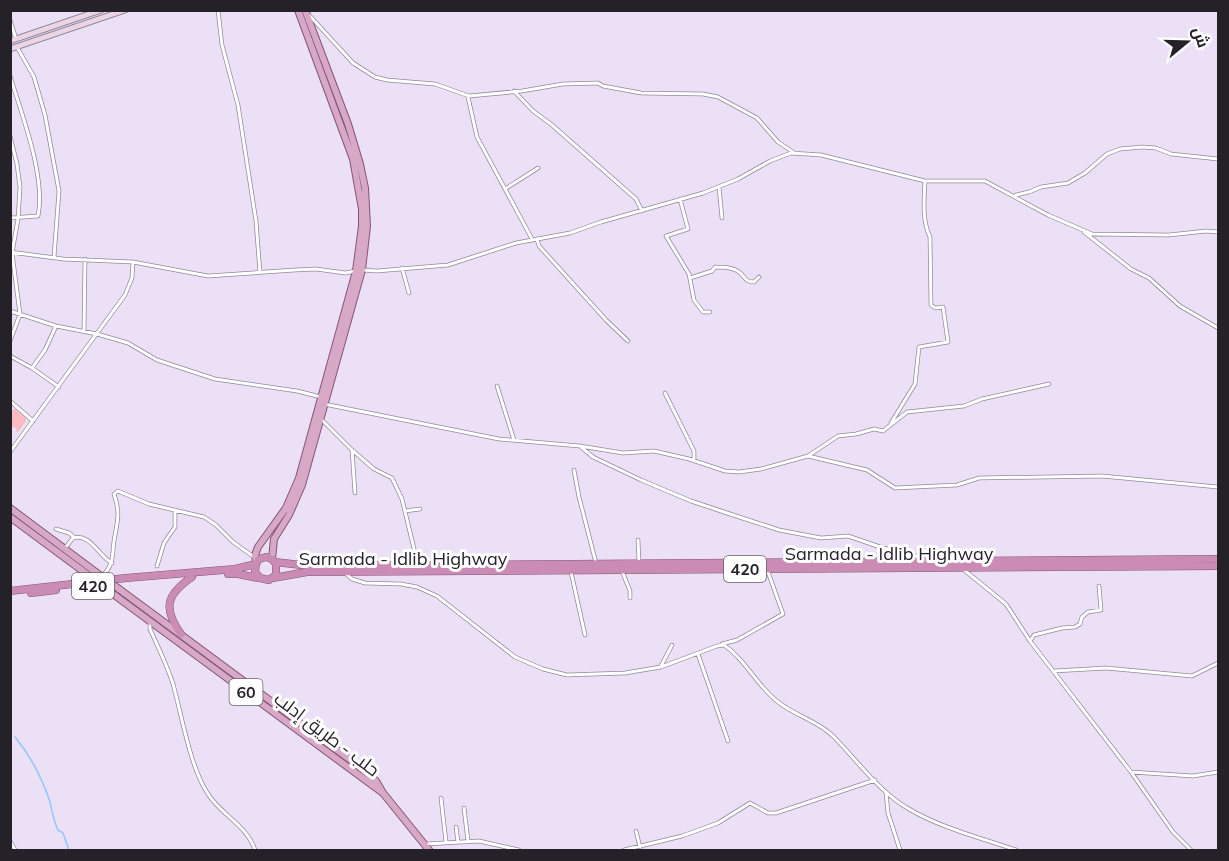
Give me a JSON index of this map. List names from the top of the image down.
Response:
{
  "streets": {
    "highway": ["Sarmada - Idlib Highway", "420"],
    "main road": ["60", "حلب - طريق إدلب"]
  },
  "crossings": [
    ["Sarmada - Idlib Highway", "420"]
  ],
  "north": "right"
}
